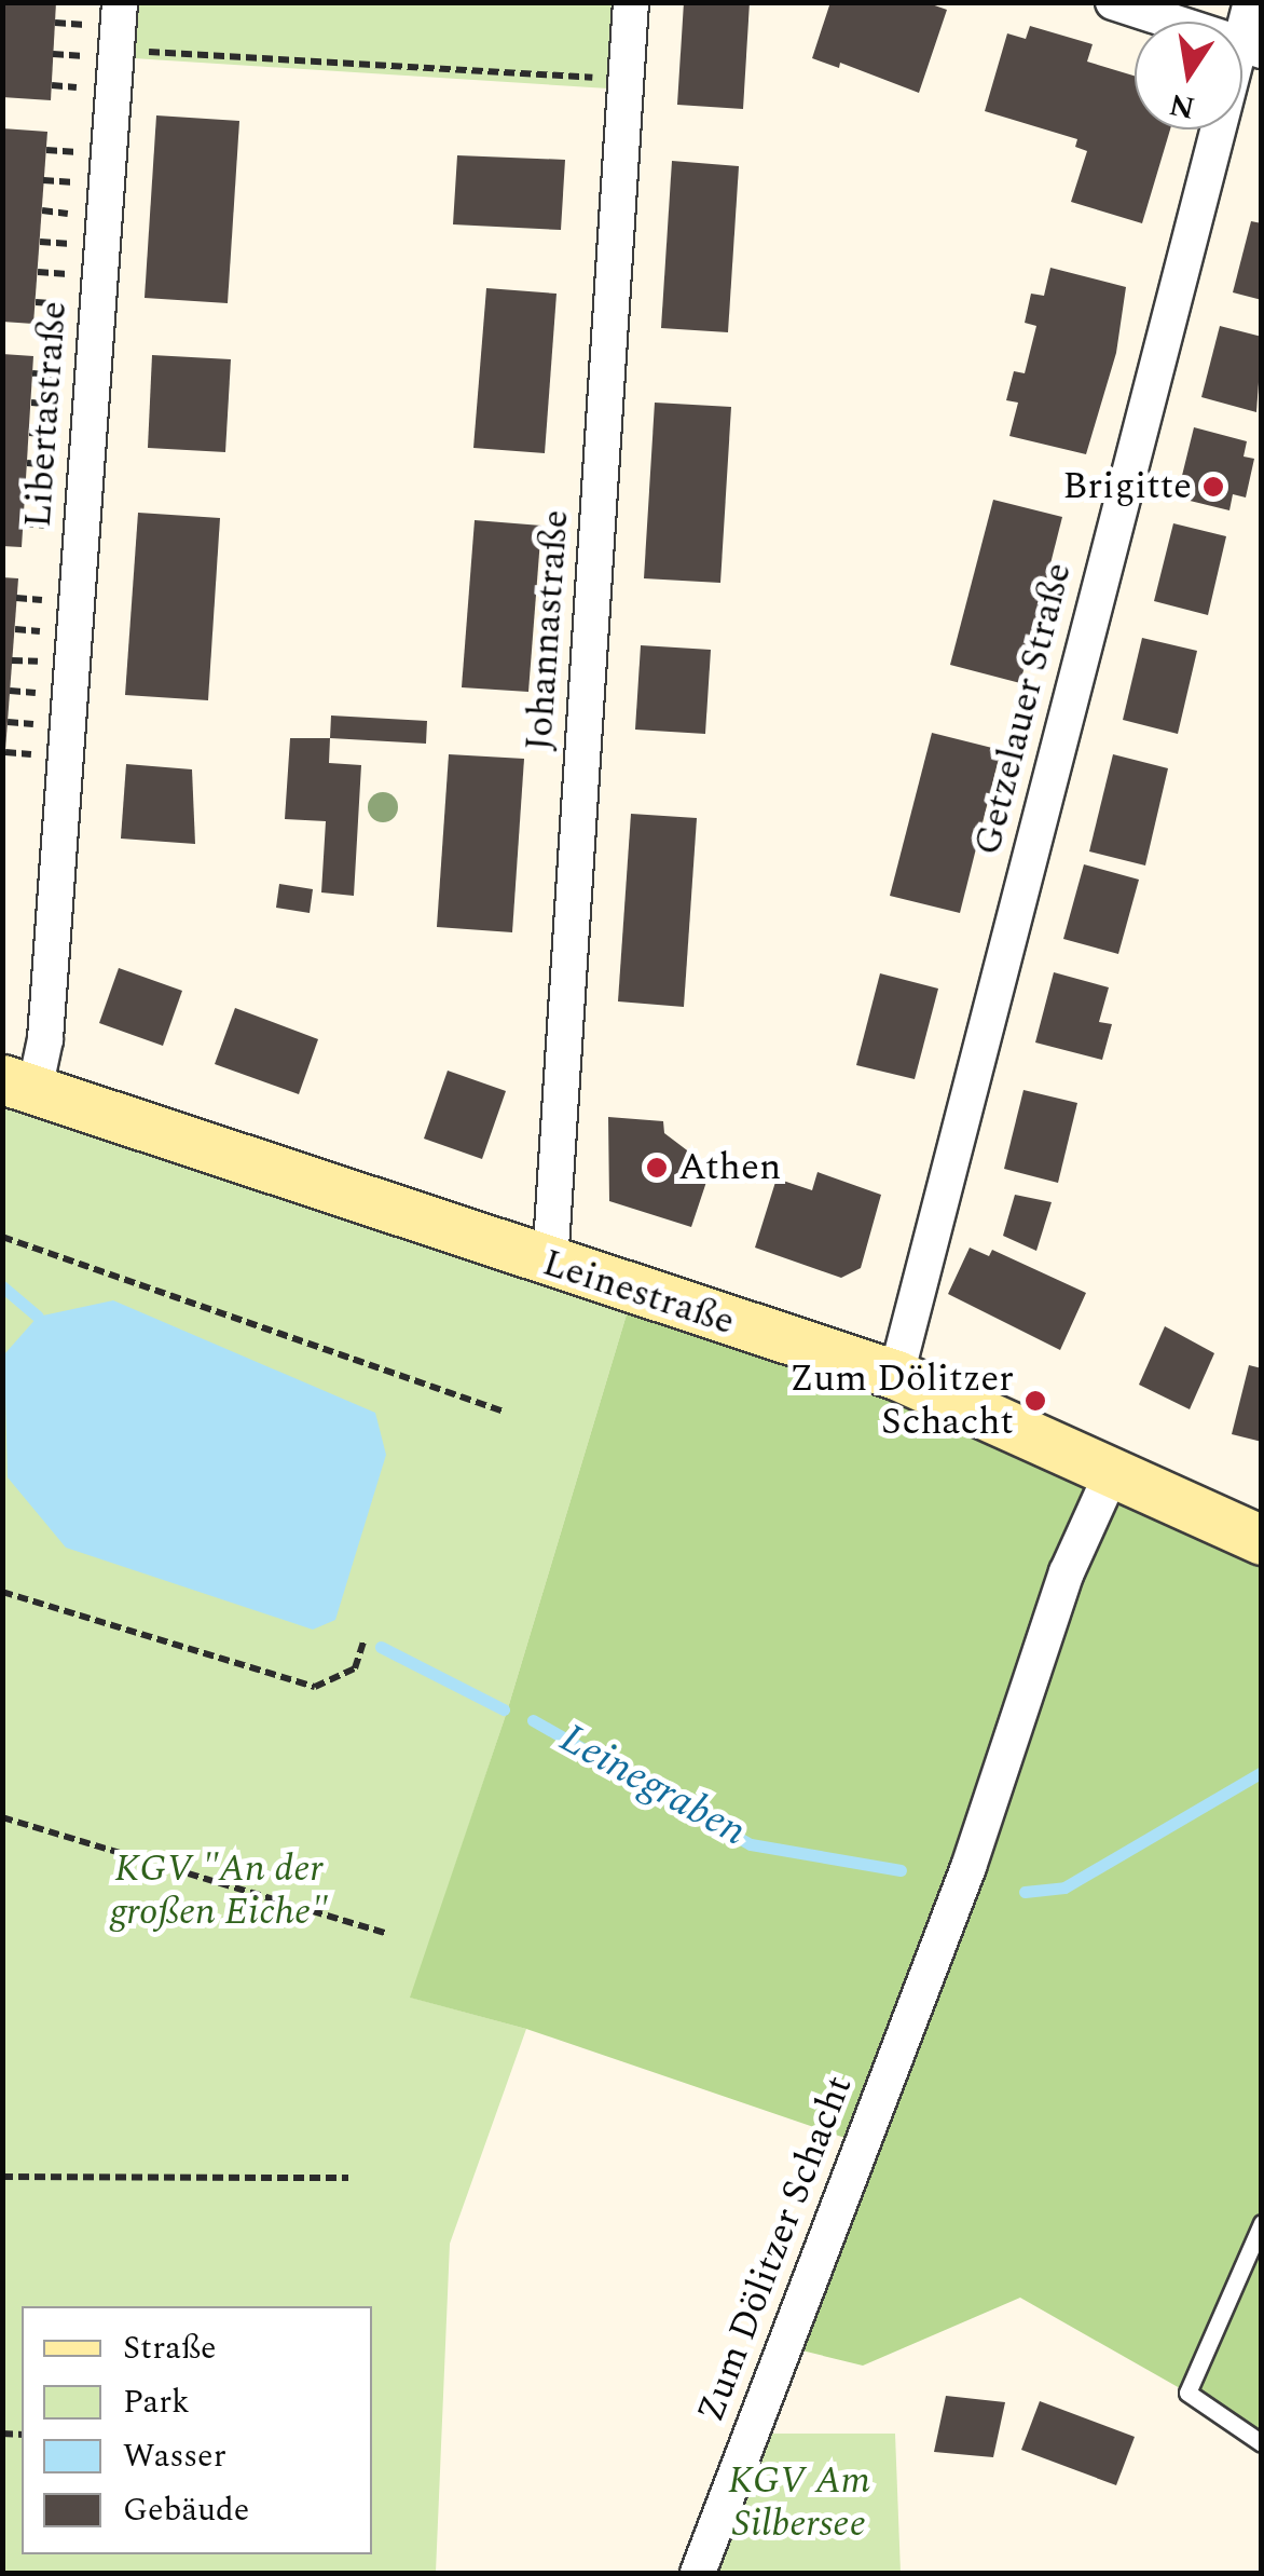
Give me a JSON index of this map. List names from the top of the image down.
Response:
{
  "streets": {
    "main road": ["Leinestraße"],
    "street": [
      "Libertastraße",
      "Johannastraße",
      "Getzelauer Straße",
      "Zum Dölitzer Schacht"
    ]
  },
  "crossings": [
    ["Libertastraße", "Leinestraße"],
    ["Johannastraße", "Leinestraße"],
    ["Getzelauer Straße", "Leinestraße"],
    ["Leinestraße", "Zum Dölitzer Schacht"]
  ],
  "water": ["Leinegraben"],
  "parks": ["KGV \"An der großen Eiche\"", "KGV Am Silbersee"],
  "places": ["Brigitte", "Athen", "Zum Dölitzer Schacht"],
  "legend": [
    "Straße",
    "Park",
    "Wasser",
    "Gebäude"
  ],
  "north": "bottom"
}
